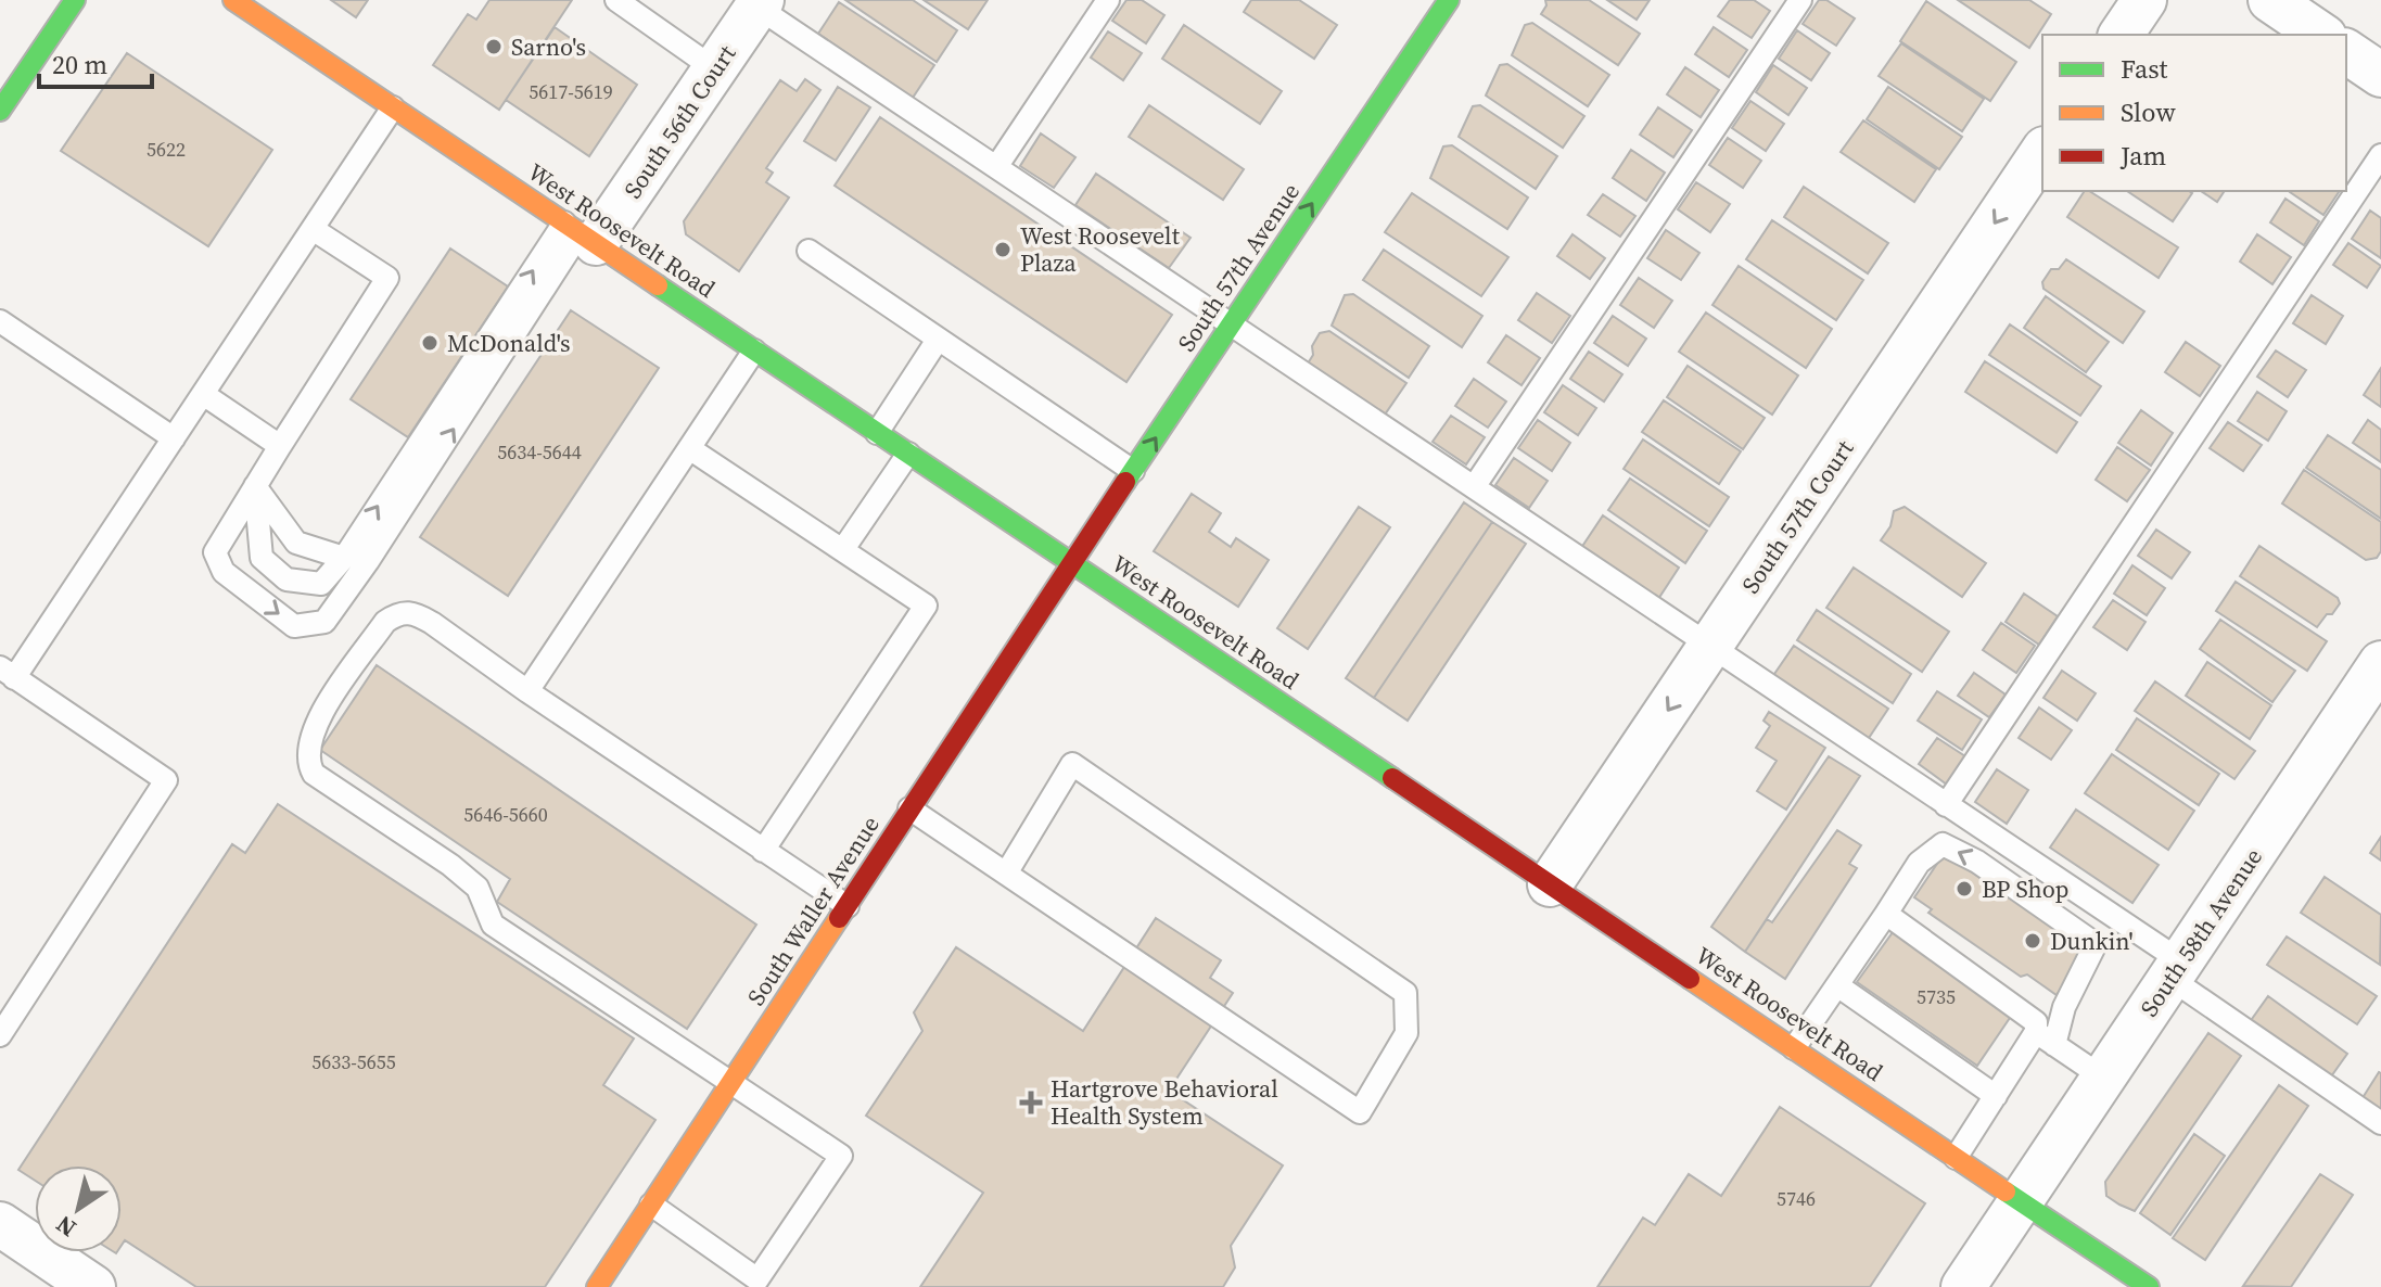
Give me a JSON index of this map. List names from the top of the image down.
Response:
{
  "streets": {
    "main road": ["West Roosevelt Road", "South 57th Avenue", "South Waller Avenue"],
    "street": ["South 56th Court", "South 57th Court", "South 58th Avenue"]
  },
  "crossings": [
    ["South 56th Court", "West Roosevelt Road"],
    ["West Roosevelt Road", "South 57th Avenue"],
    ["West Roosevelt Road", "South 57th Court"],
    ["West Roosevelt Road", "South Waller Avenue"],
    ["West Roosevelt Road", "South 58th Avenue"],
    ["South 57th Avenue", "South Waller Avenue"]
  ],
  "one_way": ["South 57th Avenue", "South 57th Court"],
  "places": {
    "other": [
      "Sarno's",
      "West Roosevelt Plaza",
      "McDonald's",
      "BP Shop",
      "Dunkin'"
    ],
    "health": ["Hartgrove Behavioral Health System"]
  },
  "house_numbers": [
    "5617-5619",
    "5622",
    "5634-5644",
    "5646-5660",
    "5735",
    "5633-5655",
    "5746"
  ],
  "legend": ["Fast", "Slow", "Jam"],
  "scale_bar": "20 m",
  "north": "bottom left"
}
